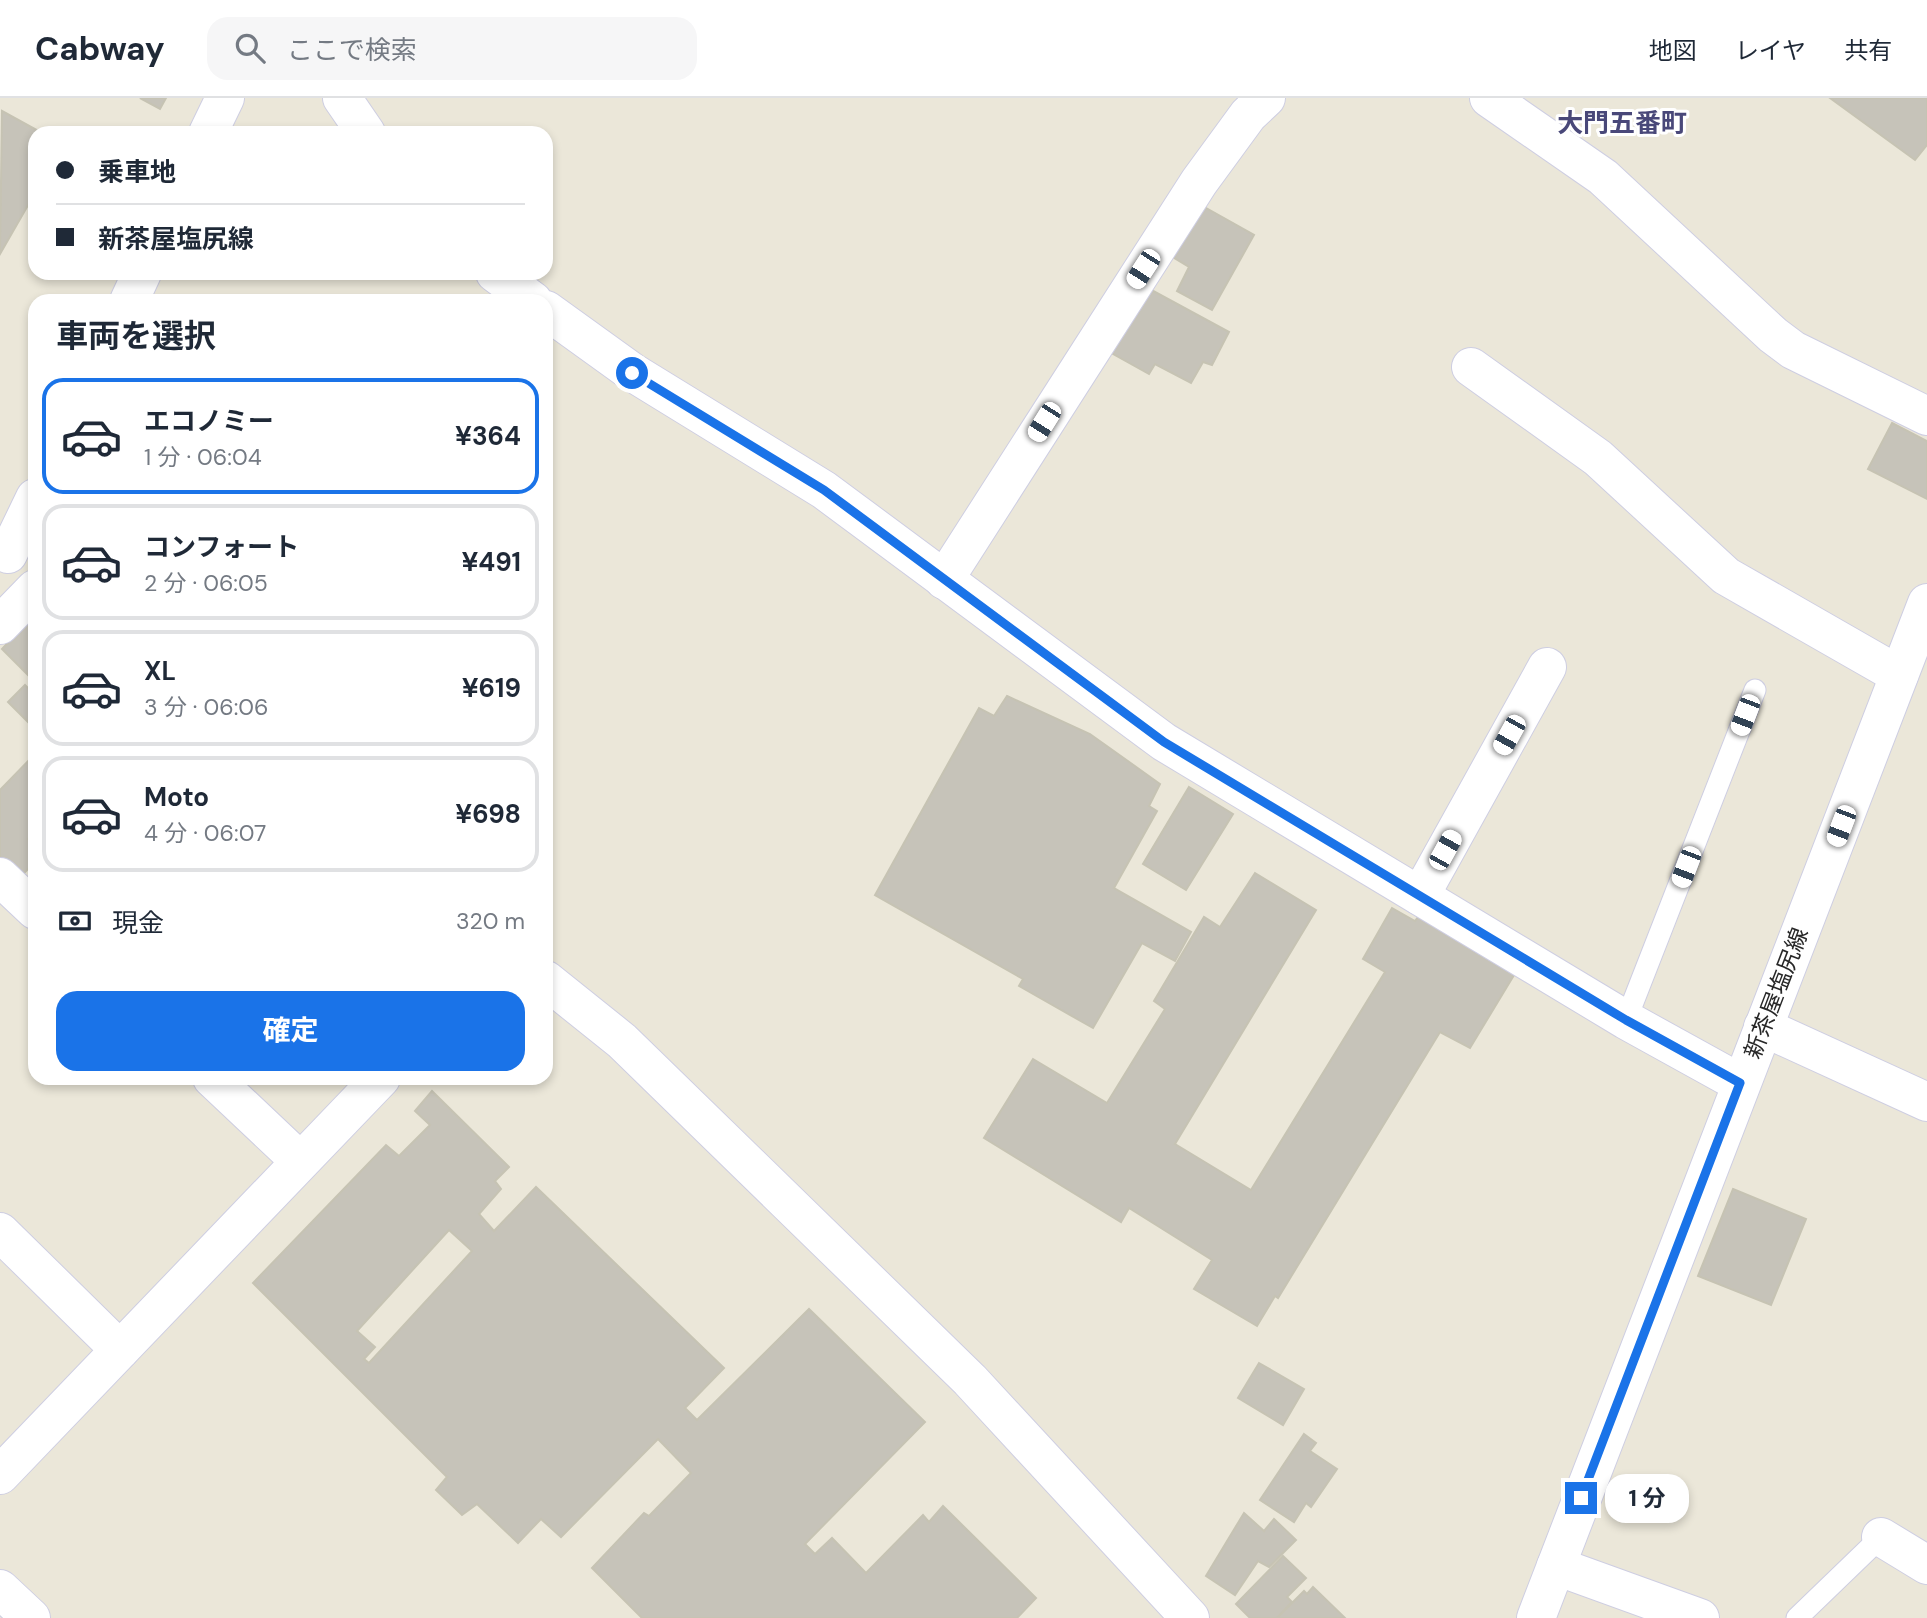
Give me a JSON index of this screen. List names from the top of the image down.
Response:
{
  "streets": {
    "street": ["新茶屋塩尻線"]
  },
  "districts": ["大門五番町"],
  "page": {
    "header": "Cabway",
    "search": "ここで検索",
    "nav": ["地図", "レイヤ", "共有"],
    "banner": ["乗車地", "新茶屋塩尻線"],
    "heading": "車両を選択",
    "list": [
      {
        "name": "エコノミー",
        "note": "1 分 · 06:04",
        "value": "¥364"
      },
      {
        "name": "コンフォート",
        "note": "2 分 · 06:05",
        "value": "¥491"
      },
      {
        "name": "XL",
        "note": "3 分 · 06:06",
        "value": "¥619"
      },
      {
        "name": "Moto",
        "note": "4 分 · 06:07",
        "value": "¥698"
      }
    ],
    "pay": ["現金", "320 m"],
    "buttons": "確定",
    "bubble": "1 分"
  }
}
